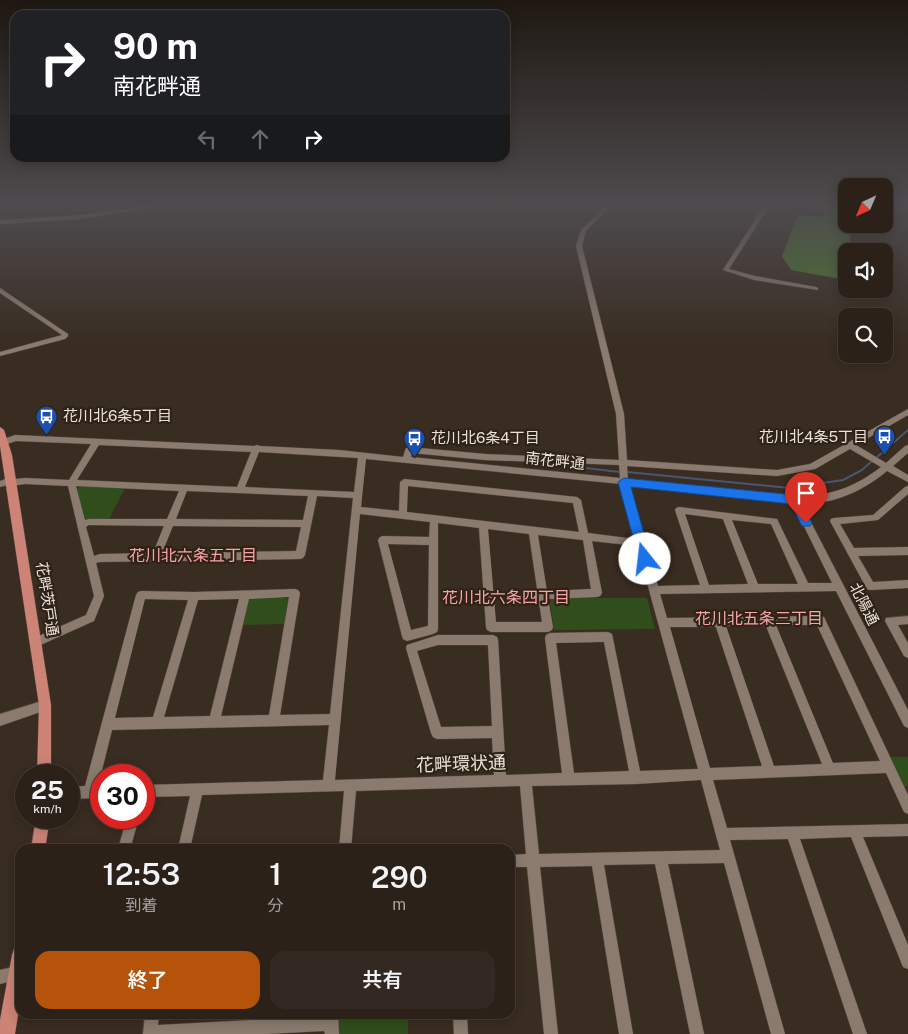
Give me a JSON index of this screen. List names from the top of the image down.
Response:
{
  "streets": {
    "main road": ["花畔茨戸通"],
    "street": ["南花畔通", "北陽通", "花畔環状通"]
  },
  "crossings": [
    ["南花畔通", "花畔茨戸通"],
    ["南花畔通", "北陽通"]
  ],
  "districts": ["花川北六条五丁目", "花川北六条四丁目", "花川北五条三丁目"],
  "places": {
    "bus stop": ["花川北6条5丁目", "花川北4条5丁目", "花川北6条4丁目"]
  },
  "north": "bottom left",
  "page": {
    "turn": ["90 m", "南花畔通"],
    "speed": "25 km/h",
    "limit": "30",
    "eta": [
      "12:53",
      "到着",
      "1",
      "分",
      "290",
      "m"
    ],
    "buttons": ["終了", "共有"]
  }
}
